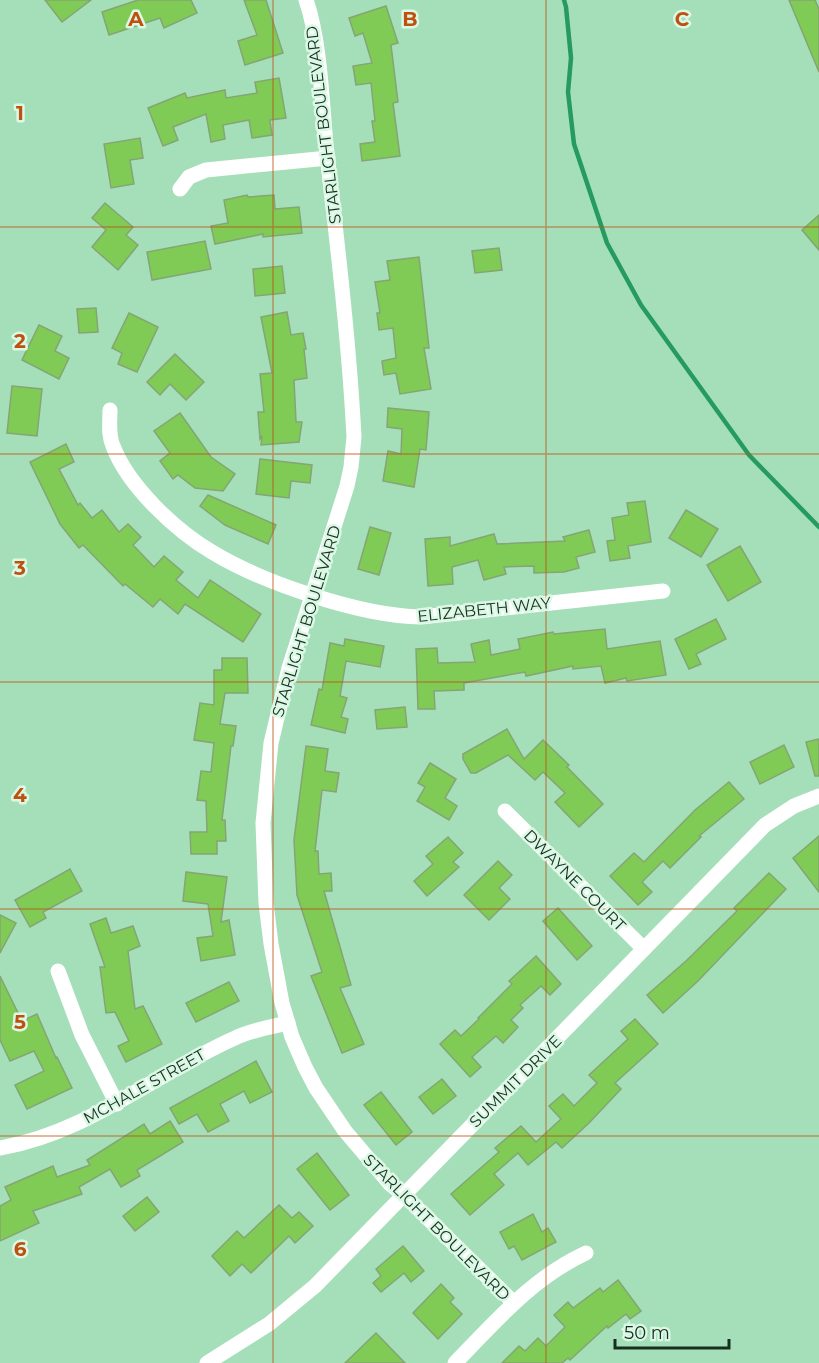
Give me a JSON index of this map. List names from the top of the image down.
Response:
{
  "streets": {
    "street": [
      "STARLIGHT BOULEVARD",
      "ELIZABETH WAY",
      "DWAYNE COURT",
      "SUMMIT DRIVE",
      "MCHALE STREET"
    ]
  },
  "crossings": [
    ["STARLIGHT BOULEVARD", "ELIZABETH WAY"],
    ["STARLIGHT BOULEVARD", "SUMMIT DRIVE"],
    ["STARLIGHT BOULEVARD", "MCHALE STREET"],
    ["DWAYNE COURT", "SUMMIT DRIVE"]
  ],
  "scale_bar": "50 m",
  "grid": {
    "columns": ["A", "B", "C"],
    "rows": [
      "1",
      "2",
      "3",
      "4",
      "5",
      "6"
    ]
  }
}
